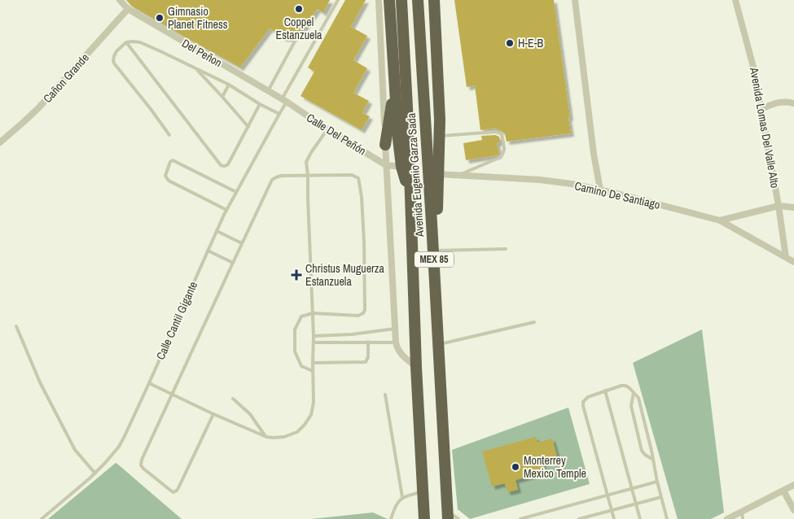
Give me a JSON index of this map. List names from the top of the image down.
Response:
{
  "streets": {
    "highway": ["Avenida Eugenio Garza Sada", "MEX 85"],
    "street": [
      "Del Peñon",
      "Cañon Grande",
      "Avenida Lomas Del Valle Alto",
      "Calle Del Peñón",
      "Camino De Santiago"
    ],
    "lane": ["Calle Cantil Gigante"]
  },
  "crossings": [
    ["Del Peñon", "Cañon Grande"],
    ["Del Peñon", "Calle Del Peñón"],
    ["Del Peñon", "Calle Cantil Gigante"],
    ["Avenida Lomas Del Valle Alto", "Camino De Santiago"],
    ["Calle Del Peñón", "Calle Cantil Gigante"]
  ],
  "places": {
    "other": [
      "Coppel Estanzuela",
      "Gimnasio Planet Fitness",
      "H-E-B",
      "Monterrey Mexico Temple"
    ],
    "health": ["Christus Muguerza Estanzuela"]
  }
}
